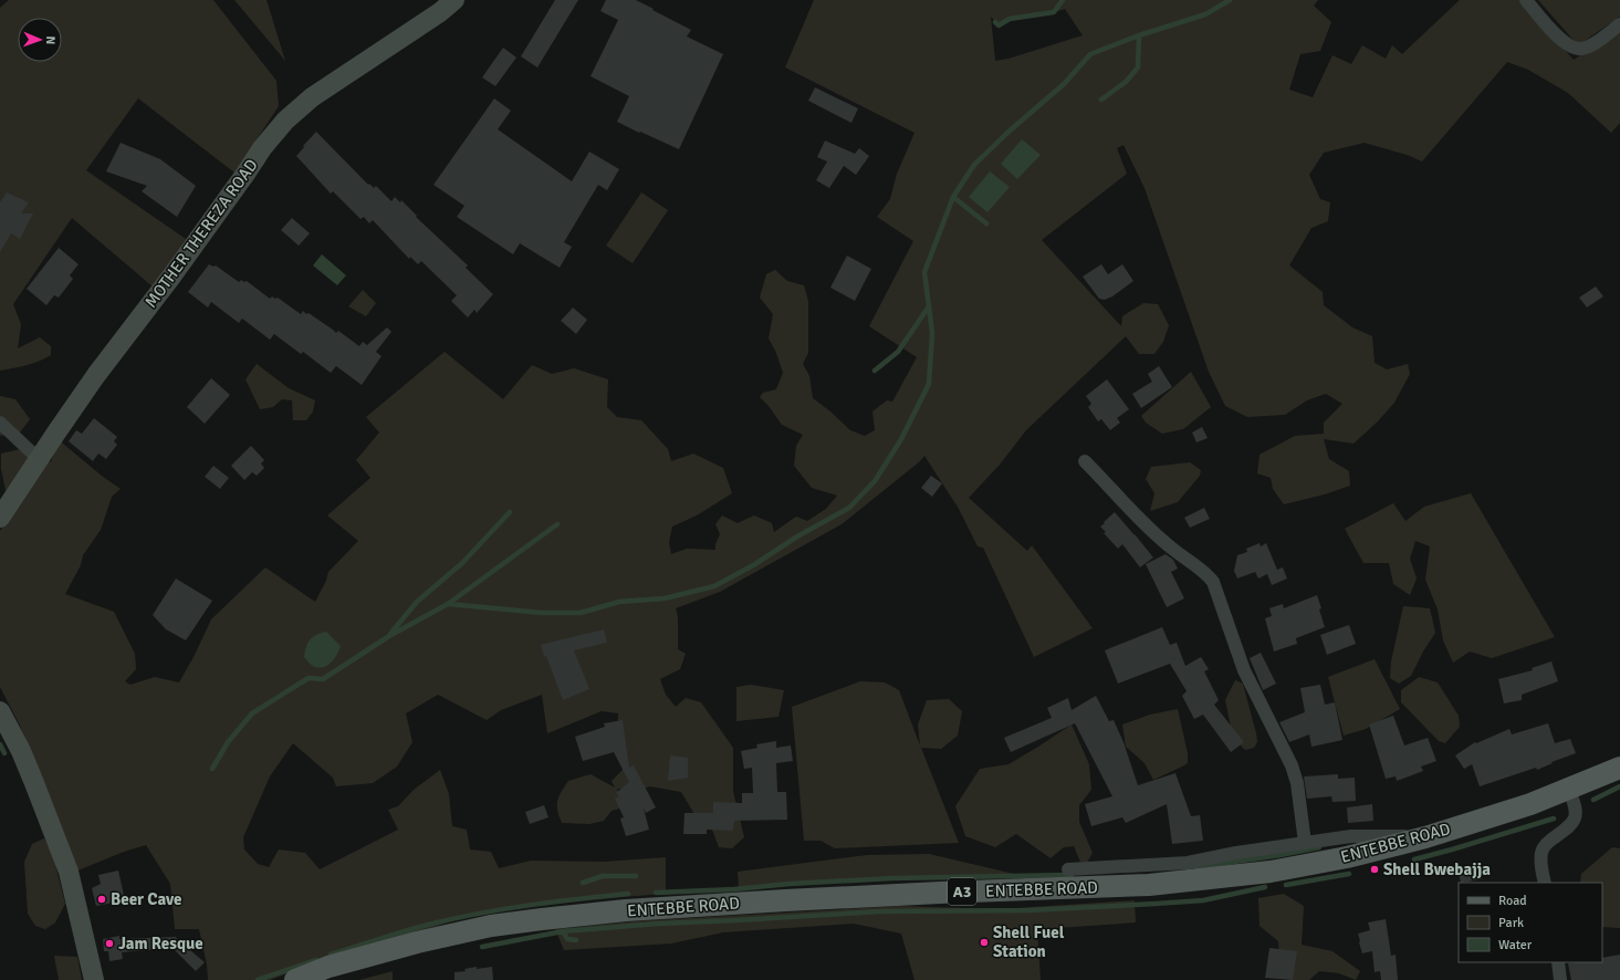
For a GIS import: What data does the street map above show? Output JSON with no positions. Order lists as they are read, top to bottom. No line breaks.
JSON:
{"streets":{"main road":["ENTEBBE ROAD","A3"],"street":["MOTHER THEREZA ROAD"]},"places":["Shell Bwebajja","Beer Cave","Shell Fuel Station","Jam Resque"],"legend":["Road","Park","Water"],"north":"right"}
